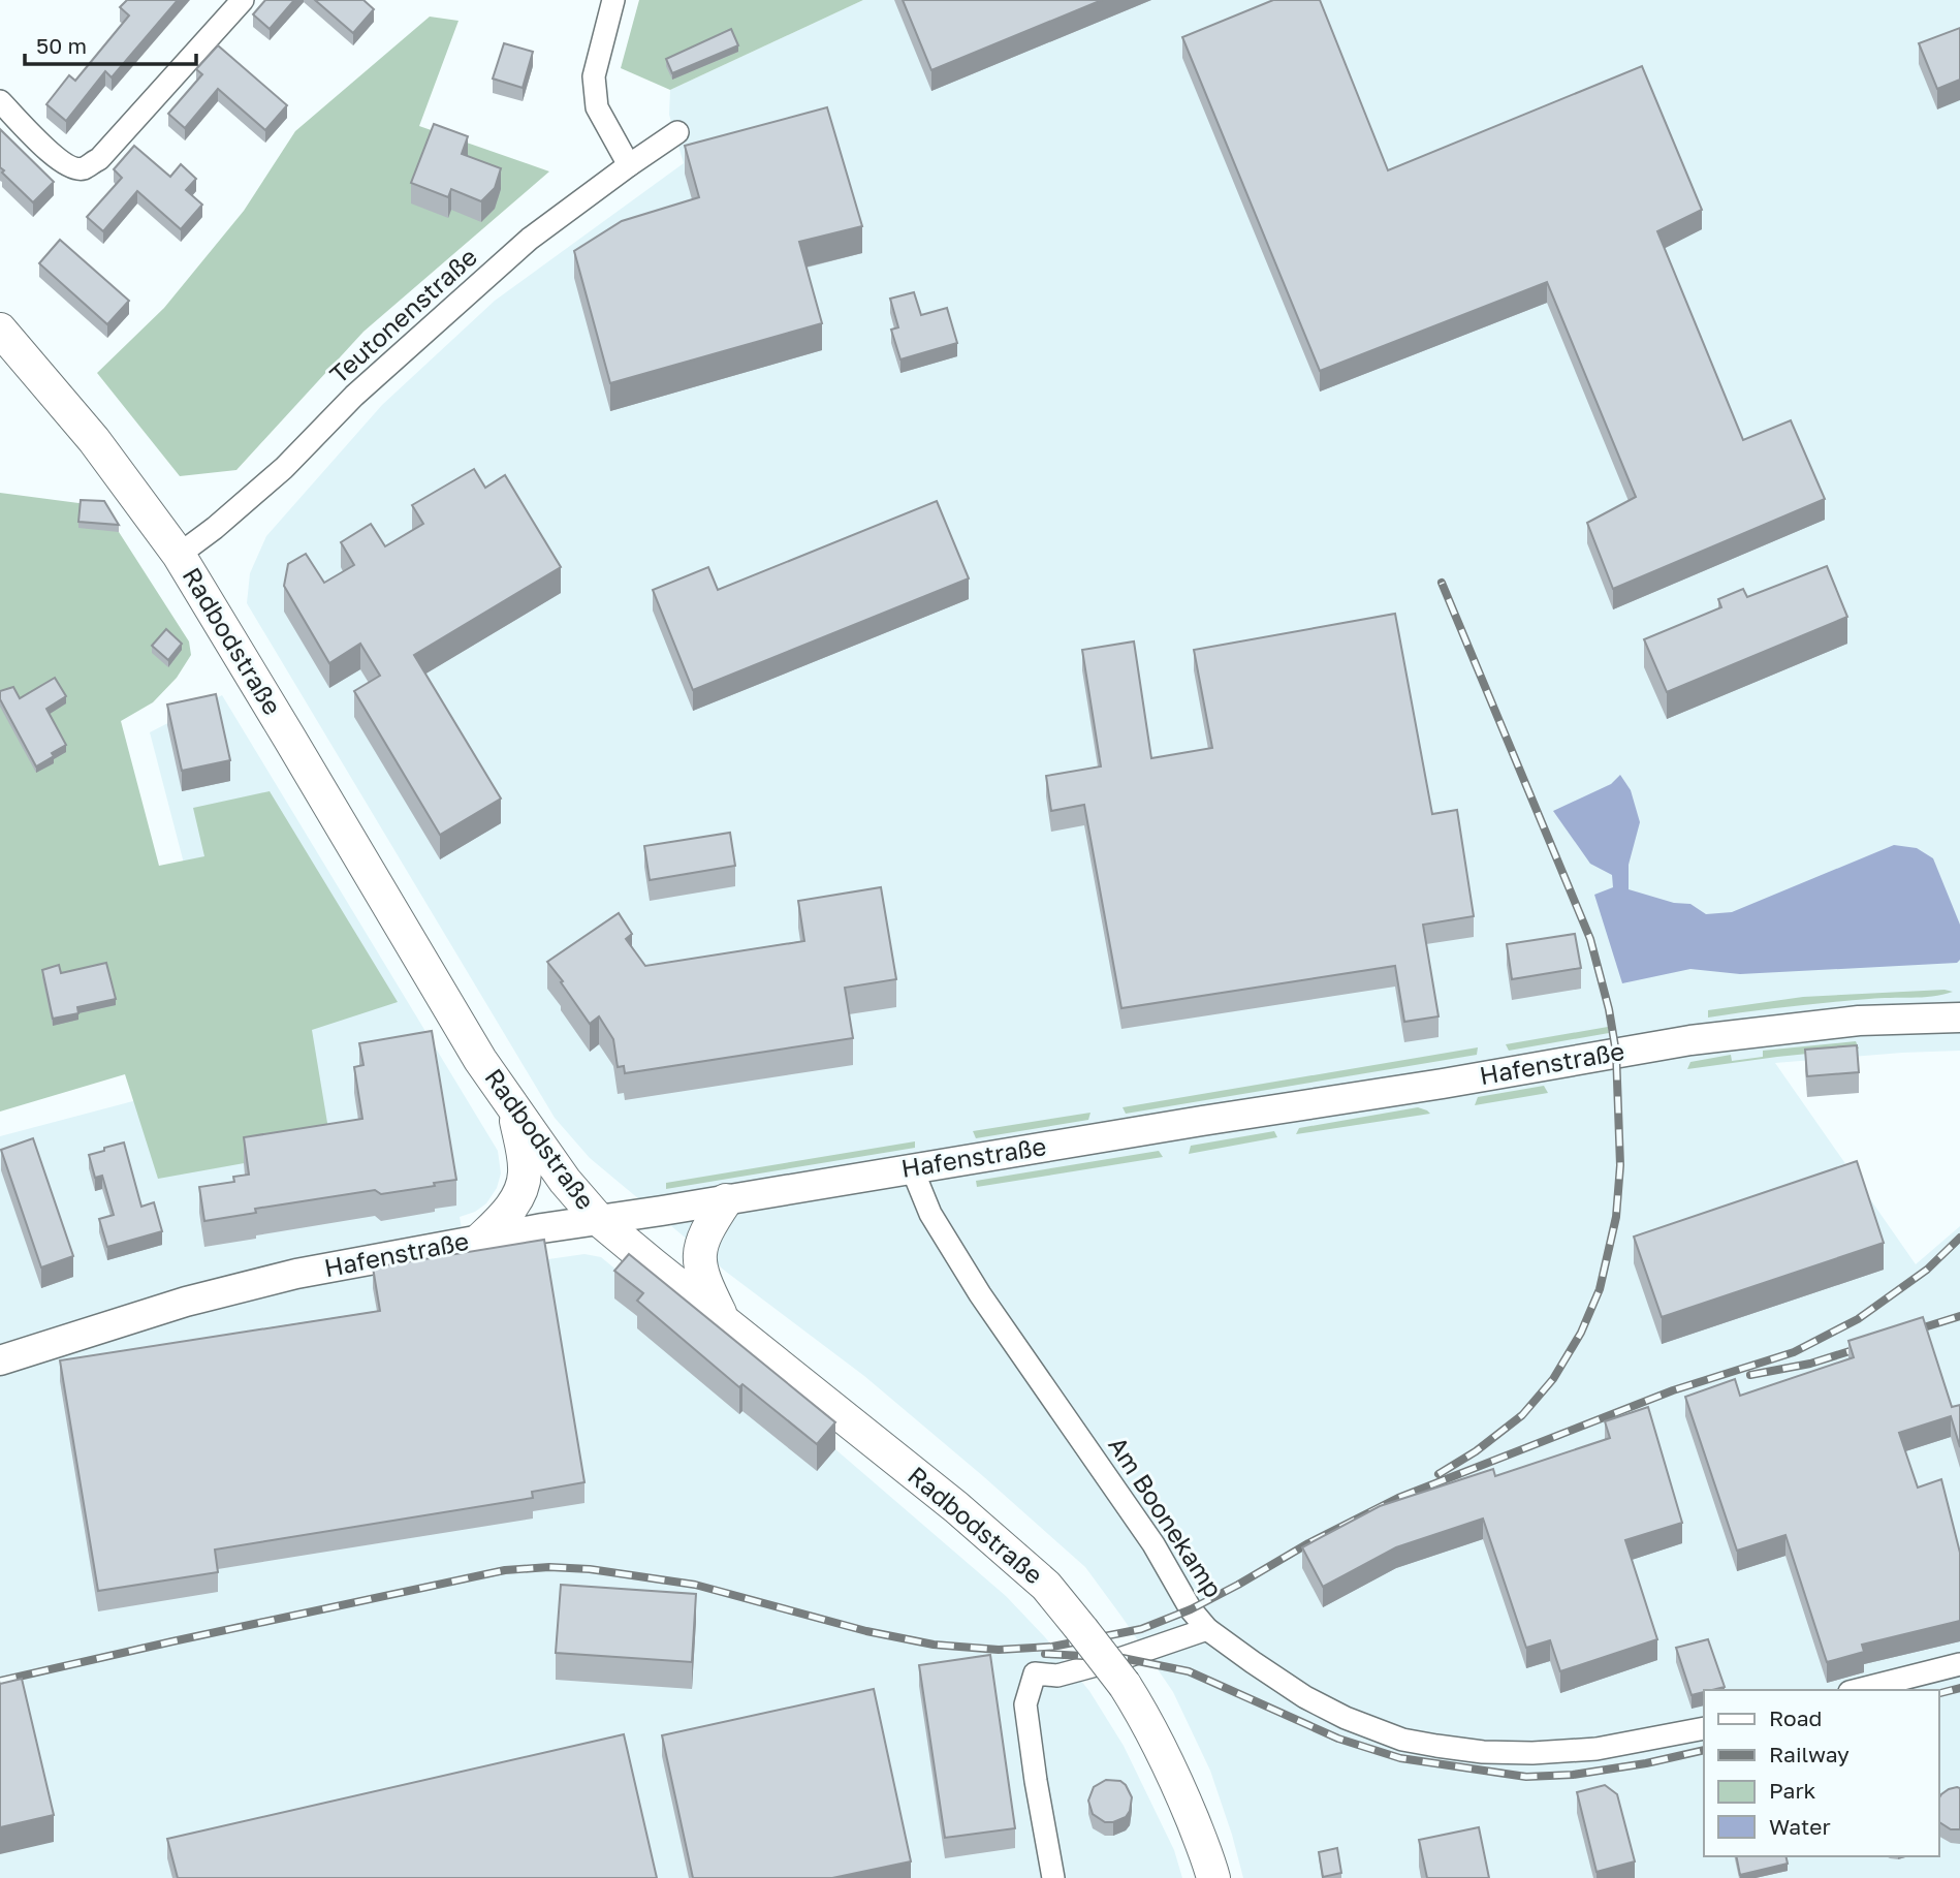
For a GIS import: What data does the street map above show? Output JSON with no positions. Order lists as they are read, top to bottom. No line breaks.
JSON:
{"streets":{"main road":["Radbodstraße"],"street":["Teutonenstraße","Hafenstraße","Am Boonekamp"]},"crossings":[["Teutonenstraße","Radbodstraße"],["Radbodstraße","Hafenstraße"],["Hafenstraße","Am Boonekamp"]],"legend":["Road","Railway","Park","Water"],"scale_bar":"50 m"}
